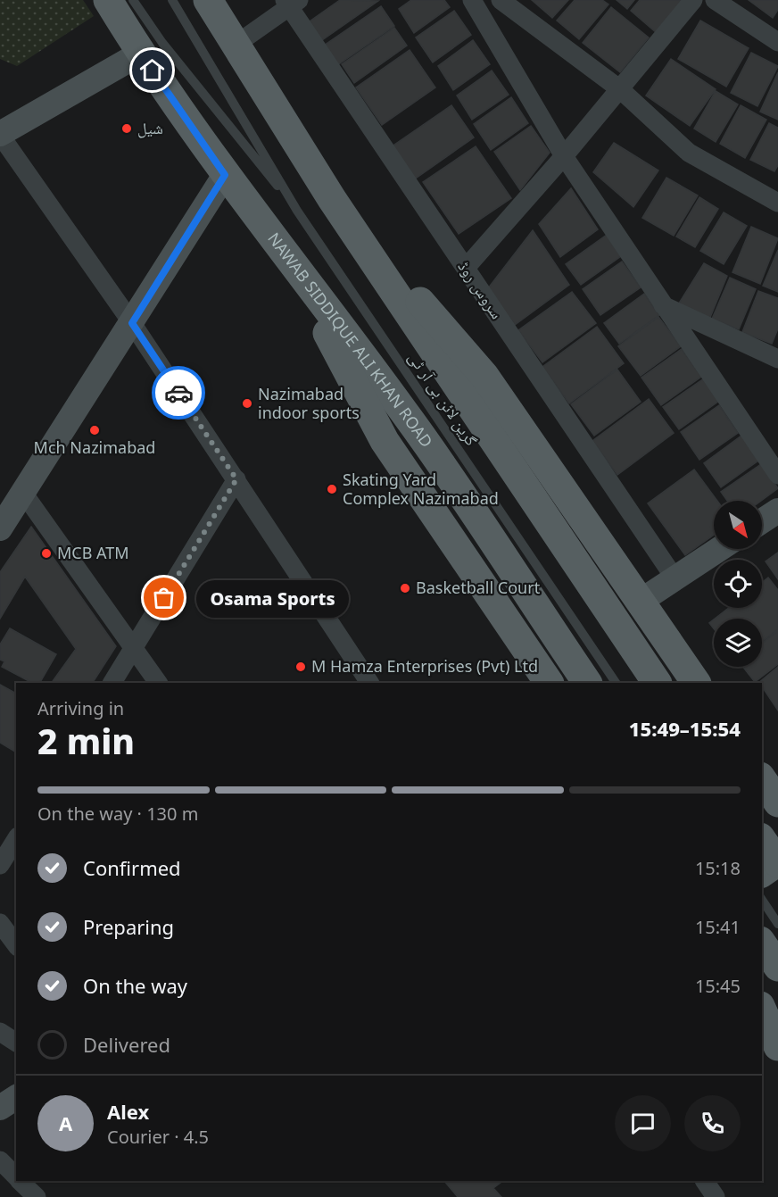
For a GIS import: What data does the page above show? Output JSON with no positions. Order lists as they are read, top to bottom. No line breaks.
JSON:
{"streets":{"main road":["NAWAB SIDDIQUE ALI KHAN ROAD"],"street":["سروس روڈ"],"lane":["گرین لائن بی آر ٹی"]},"places":["شیل","Nazimabad indoor sports","Mch Nazimabad","Skating Yard Complex Nazimabad","MCB ATM","Basketball Court","Osama Sports","M Hamza Enterprises (Pvt) Ltd"],"north":"bottom right","page":{"bubble":"Osama Sports","heading":["2 min","Arriving in","15:49–15:54"],"panel":["Alex","Courier · 4.5"],"bar":"On the way · 130 m","list":[["Confirmed","15:18"],["Preparing","15:41"],["On the way","15:45"],"Delivered"],"round":"A"}}
